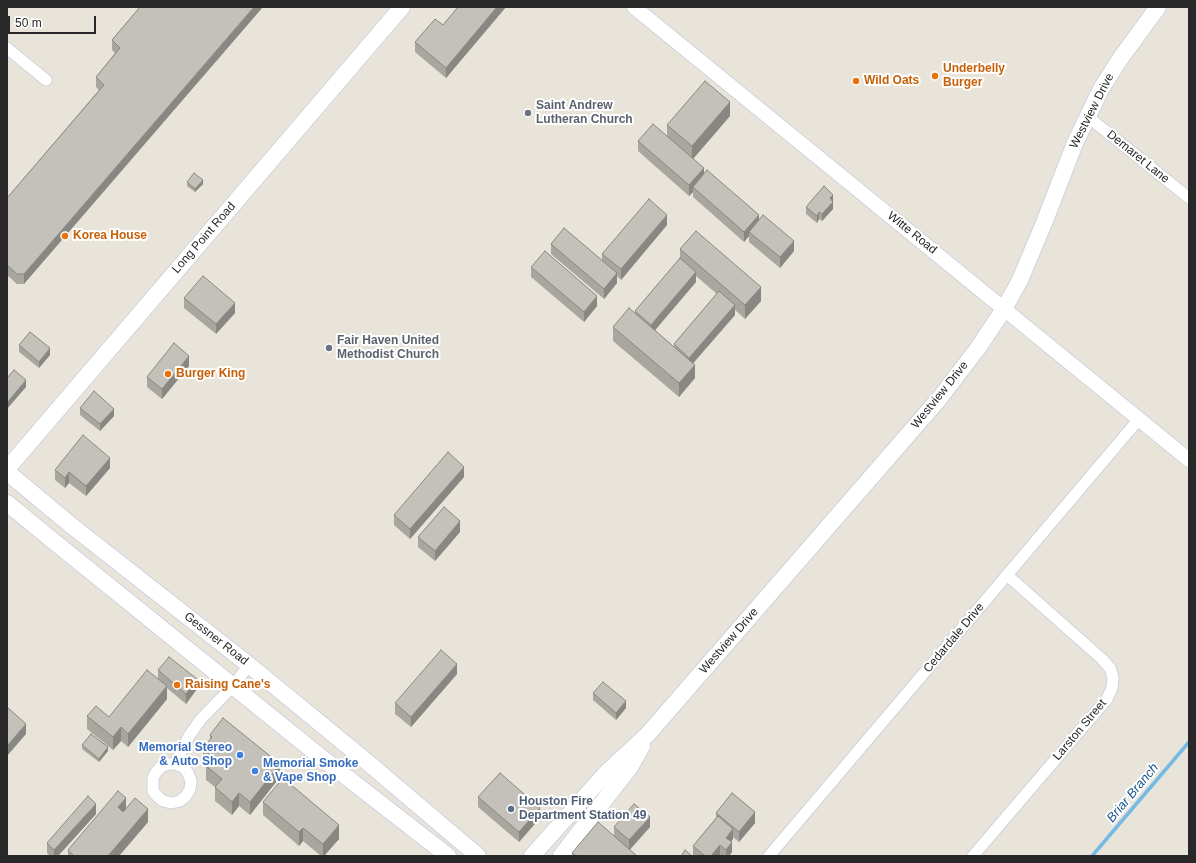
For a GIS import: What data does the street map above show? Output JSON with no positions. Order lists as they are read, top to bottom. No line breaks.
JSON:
{"streets":{"main road":["Westview Drive","Long Point Road","Gessner Road"],"street":["Demaret Lane","Witte Road","Cedardale Drive","Larston Street"]},"crossings":[["Westview Drive","Demaret Lane"],["Westview Drive","Witte Road"],["Witte Road","Cedardale Drive"],["Cedardale Drive","Larston Street"]],"water":["Briar Branch"],"places":["Underbelly Burger","Wild Oats","Saint Andrew Lutheran Church","Korea House","Fair Haven United Methodist Church","Burger King","Raising Cane's","Memorial Stereo & Auto Shop","Memorial Smoke & Vape Shop","Houston Fire Department Station 49"],"scale_bar":"50 m"}
